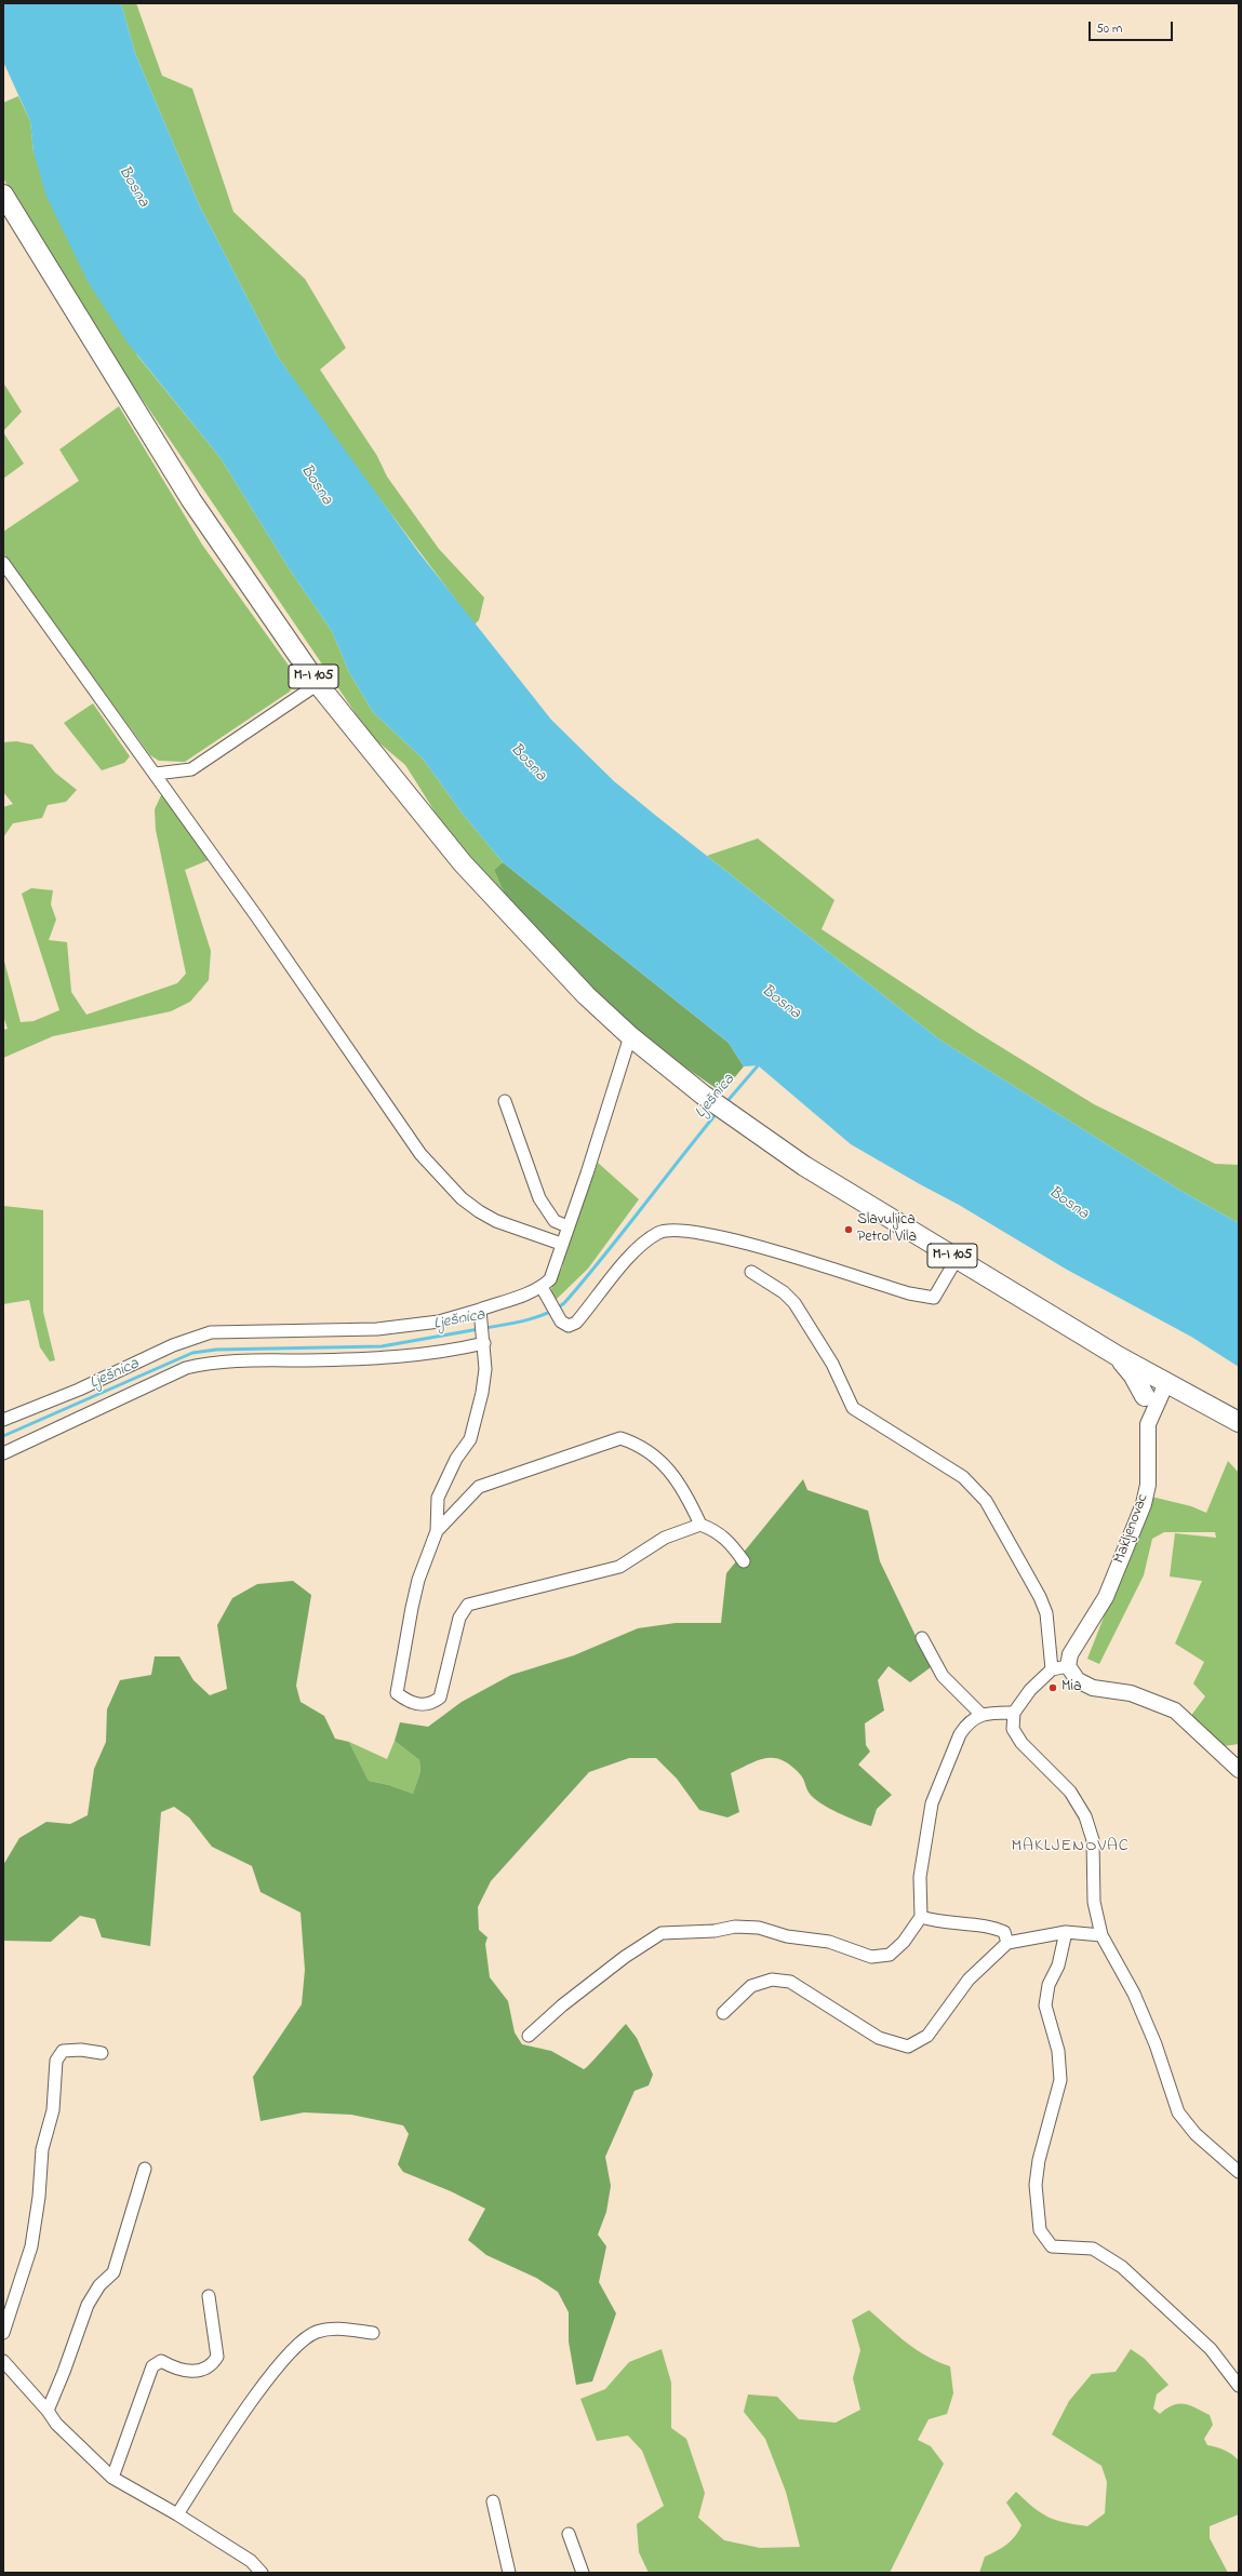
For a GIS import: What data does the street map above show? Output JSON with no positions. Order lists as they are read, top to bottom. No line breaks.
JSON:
{"streets":{"main road":["M-I 105"],"street":["Makljenovac"]},"crossings":[["M-I 105","Makljenovac"]],"districts":["MAKLJENOVAC"],"water":["Bosna","Lješnica"],"places":["Slavuljica Petrol Vila","Mia"],"scale_bar":"50 m"}
